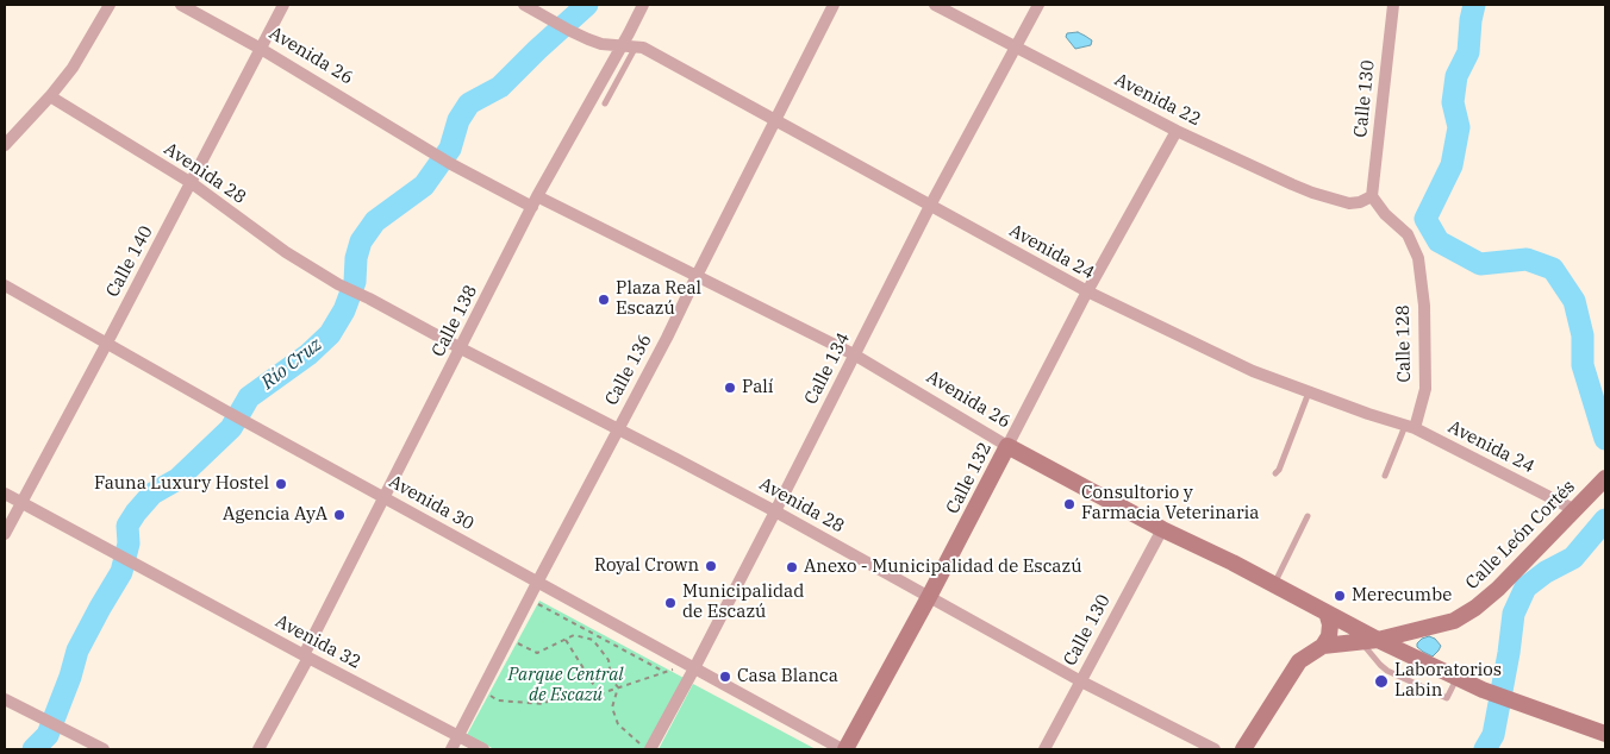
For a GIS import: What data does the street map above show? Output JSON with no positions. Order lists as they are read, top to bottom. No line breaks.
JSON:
{"streets":{"main road":["Avenida 26","Calle 132","Calle León Cortés"],"street":["Calle 130","Avenida 22","Avenida 28","Avenida 24","Calle 140","Calle 138","Calle 128","Calle 134","Calle 136","Avenida 30","Avenida 32"]},"crossings":[["Avenida 26","Calle 130"],["Avenida 26","Calle 140"],["Avenida 26","Calle 138"],["Avenida 26","Calle 134"],["Avenida 26","Calle 136"],["Avenida 26","Calle 132"],["Avenida 26","Calle León Cortés"],["Calle 130","Avenida 22"],["Calle 130","Avenida 28"],["Calle 130","Calle 128"],["Avenida 22","Calle 128"],["Avenida 22","Calle 134"],["Avenida 22","Calle 132"],["Avenida 28","Calle 140"],["Avenida 28","Calle 138"],["Avenida 28","Calle 134"],["Avenida 28","Calle 136"],["Avenida 28","Calle 132"],["Avenida 24","Calle 138"],["Avenida 24","Calle 128"],["Avenida 24","Calle 134"],["Avenida 24","Calle 136"],["Avenida 24","Calle 132"],["Avenida 24","Calle León Cortés"],["Calle 140","Avenida 30"],["Calle 140","Avenida 32"],["Calle 138","Avenida 30"],["Calle 138","Avenida 32"],["Calle 134","Avenida 30"],["Calle 136","Avenida 30"],["Calle 136","Avenida 32"],["Calle 132","Avenida 30"]],"water":["Río Cruz"],"parks":["Parque Central de Escazú"],"places":["Plaza Real Escazú","Palí","Fauna Luxury Hostel","Consultorio y Farmacia Veterinaria","Agencia AyA","Royal Crown","Anexo - Municipalidad de Escazú","Merecumbe","Municipalidad de Escazú","Casa Blanca","Laboratorios Labin"]}
